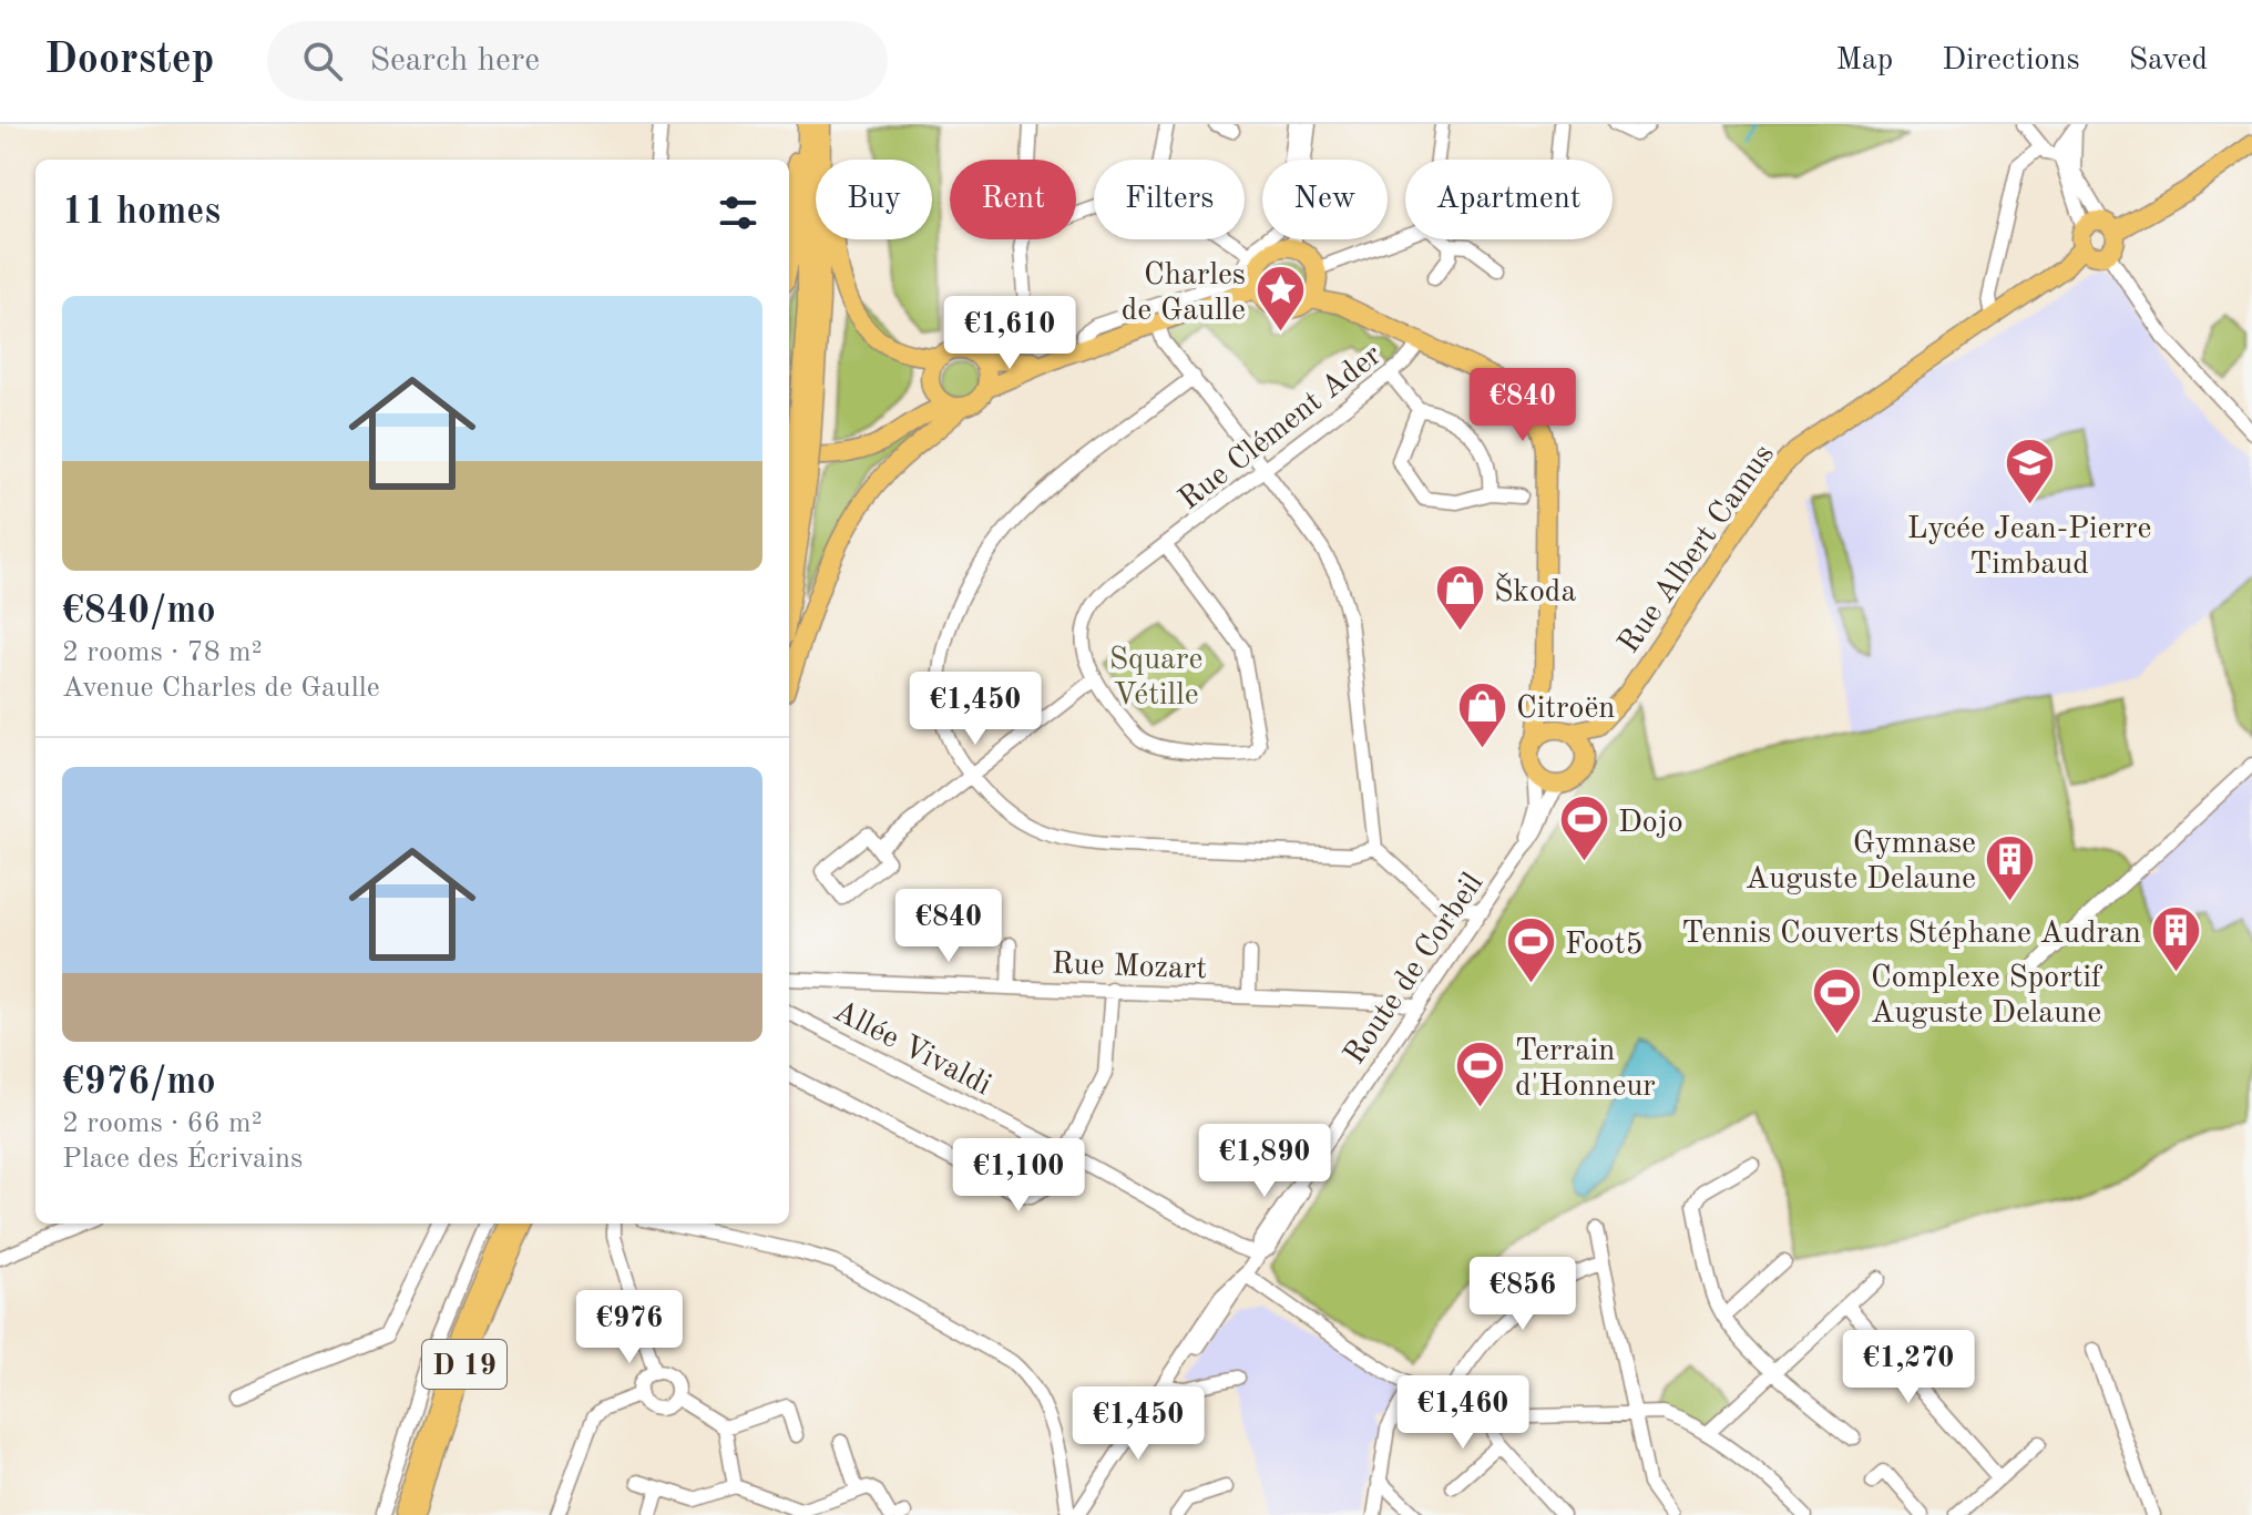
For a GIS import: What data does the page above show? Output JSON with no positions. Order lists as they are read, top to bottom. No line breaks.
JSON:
{"streets":{"main road":["Rue Albert Camus","D 19"],"street":["Rue Clément Ader","Rue Mozart","Route de Corbeil","Allée Vivaldi"]},"crossings":[["Rue Albert Camus","Route de Corbeil"],["Rue Mozart","Route de Corbeil"],["Route de Corbeil","Allée Vivaldi"]],"parks":["Square Vétille"],"places":{"place":["Charles de Gaulle"],"school or university":["Lycée Jean-Pierre Timbaud"],"shop":["Škoda","Citroën"],"sports":["Dojo","Foot5","Complexe Sportif Auguste Delaune","Terrain d'Honneur"],"building":["Gymnase Auguste Delaune","Tennis Couverts Stéphane Audran"]},"page":{"header":"Doorstep","search":"Search here","nav":["Map","Directions","Saved"],"chip":["Buy","Rent","Filters","New","Apartment"],"heading":"11 homes","list":[{"name":"€840/mo","note":"2 rooms · 78 m² · Avenue Charles de Gaulle"},{"name":"€976/mo","note":"2 rooms · 66 m² · Place des Écrivains"}],"price":["€1,610","€840","€1,450","€840","€1,890","€1,100","€856","€976","€1,270","€1,460","€1,450"]}}
